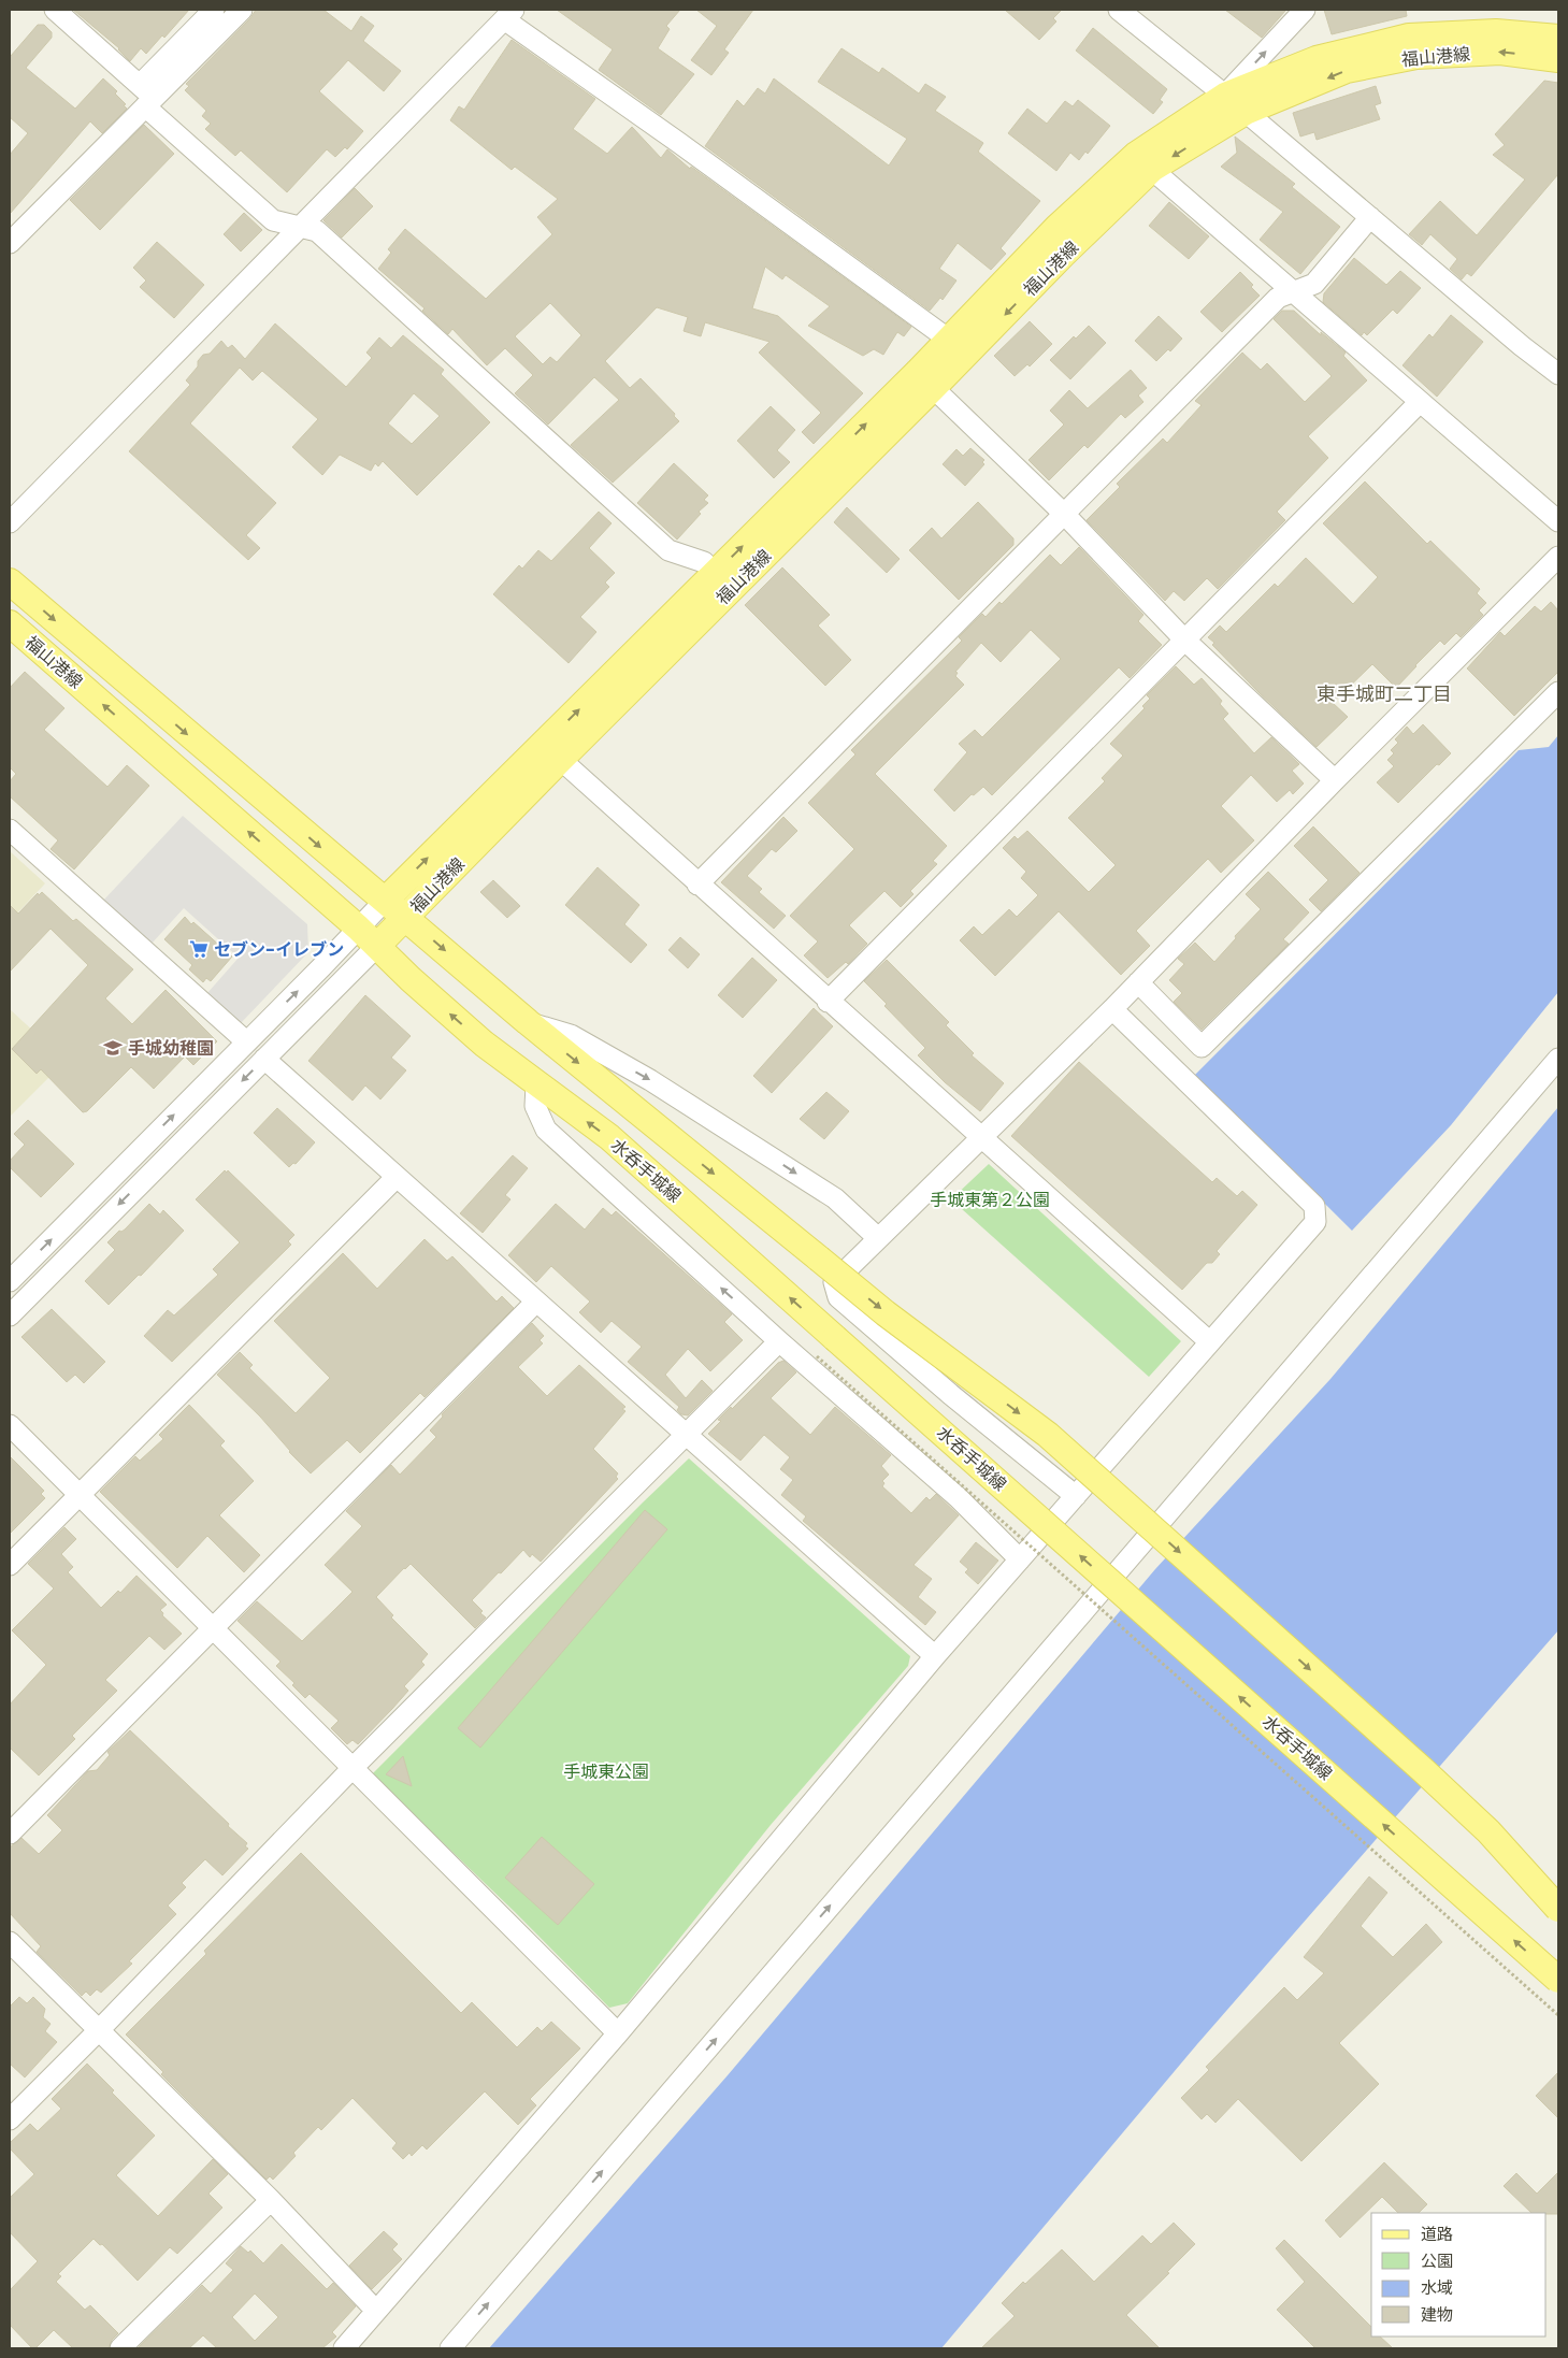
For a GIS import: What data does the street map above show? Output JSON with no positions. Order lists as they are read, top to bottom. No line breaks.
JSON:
{"streets":{"main road":["福山港線","水呑手城線"]},"crossings":[["福山港線","水呑手城線"]],"districts":["東手城町二丁目"],"parks":["手城東第２公園","手城東公園"],"places":{"supermarket":["セブン-イレブン"],"school or university":["手城幼稚園"]},"legend":["道路","公園","水域","建物"]}
